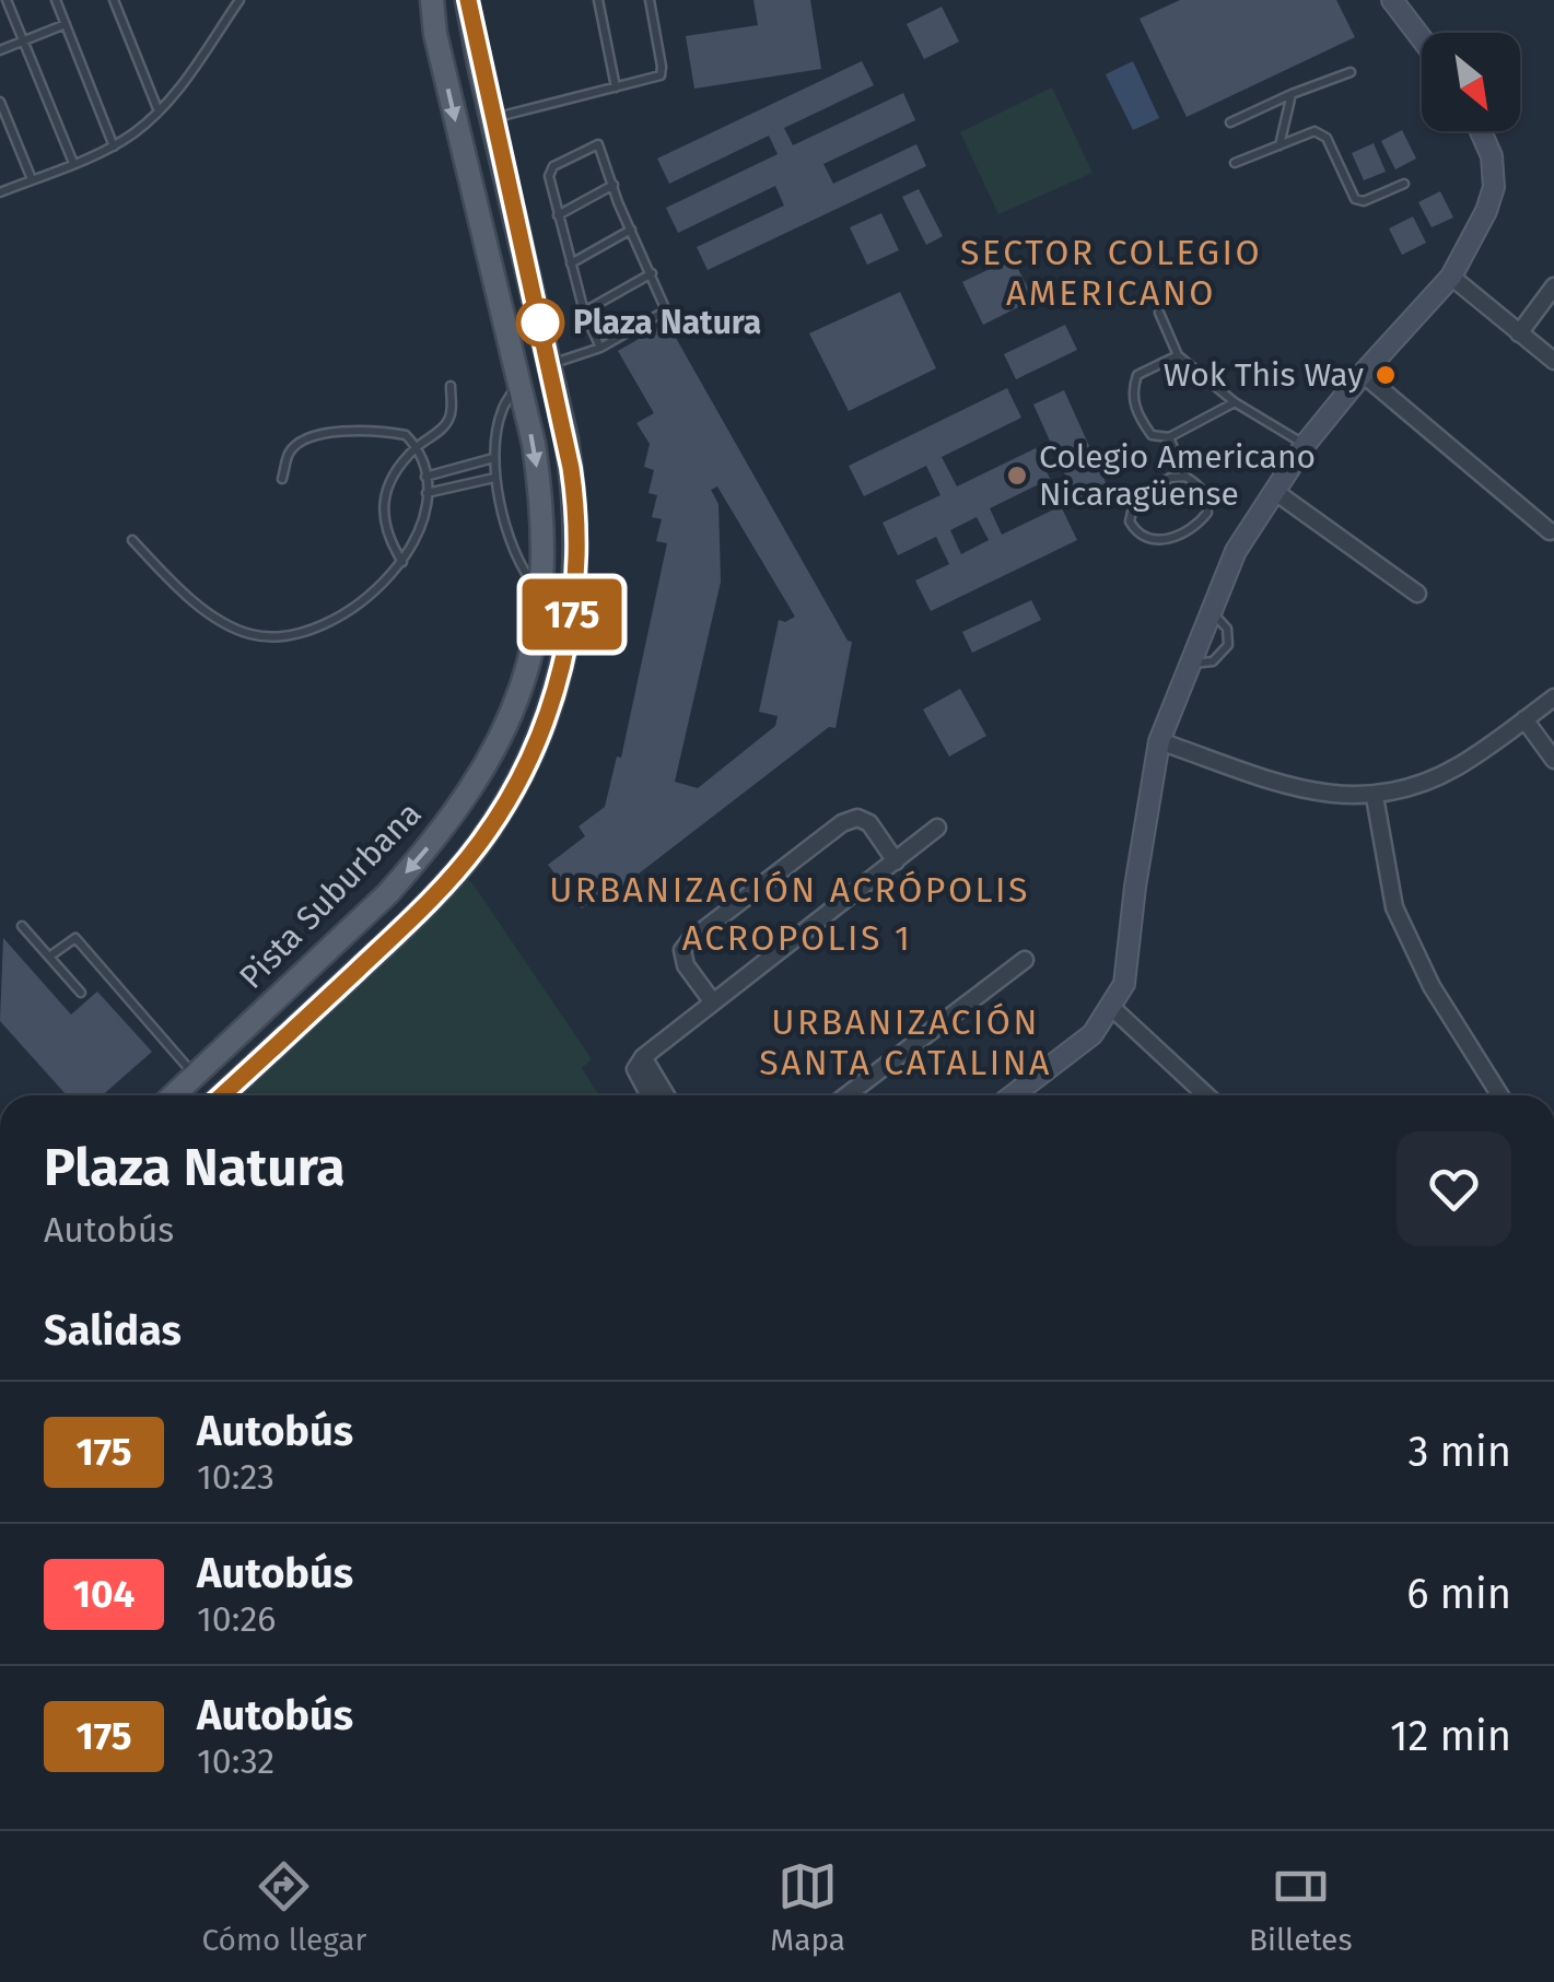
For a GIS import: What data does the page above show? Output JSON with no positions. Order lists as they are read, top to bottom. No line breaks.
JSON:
{"streets":{"main road":["Pista Suburbana"]},"districts":["SECTOR COLEGIO AMERICANO","URBANIZACIÓN ACRÓPOLIS","ACROPOLIS 1","URBANIZACIÓN SANTA CATALINA"],"places":["Plaza Natura","Wok This Way","Colegio Americano Nicaragüense"],"lines":["bus line 175"],"north":"bottom right","page":{"on_map":"175","heading":[["Plaza Natura","Autobús"],"Salidas"],"list":[{"mark":"175","name":"Autobús","note":"10:23","value":"3 min"},{"mark":"104","name":"Autobús","note":"10:26","value":"6 min"},{"mark":"175","name":"Autobús","note":"10:32","value":"12 min"}],"tabs":["Cómo llegar","Mapa","Billetes"]}}
